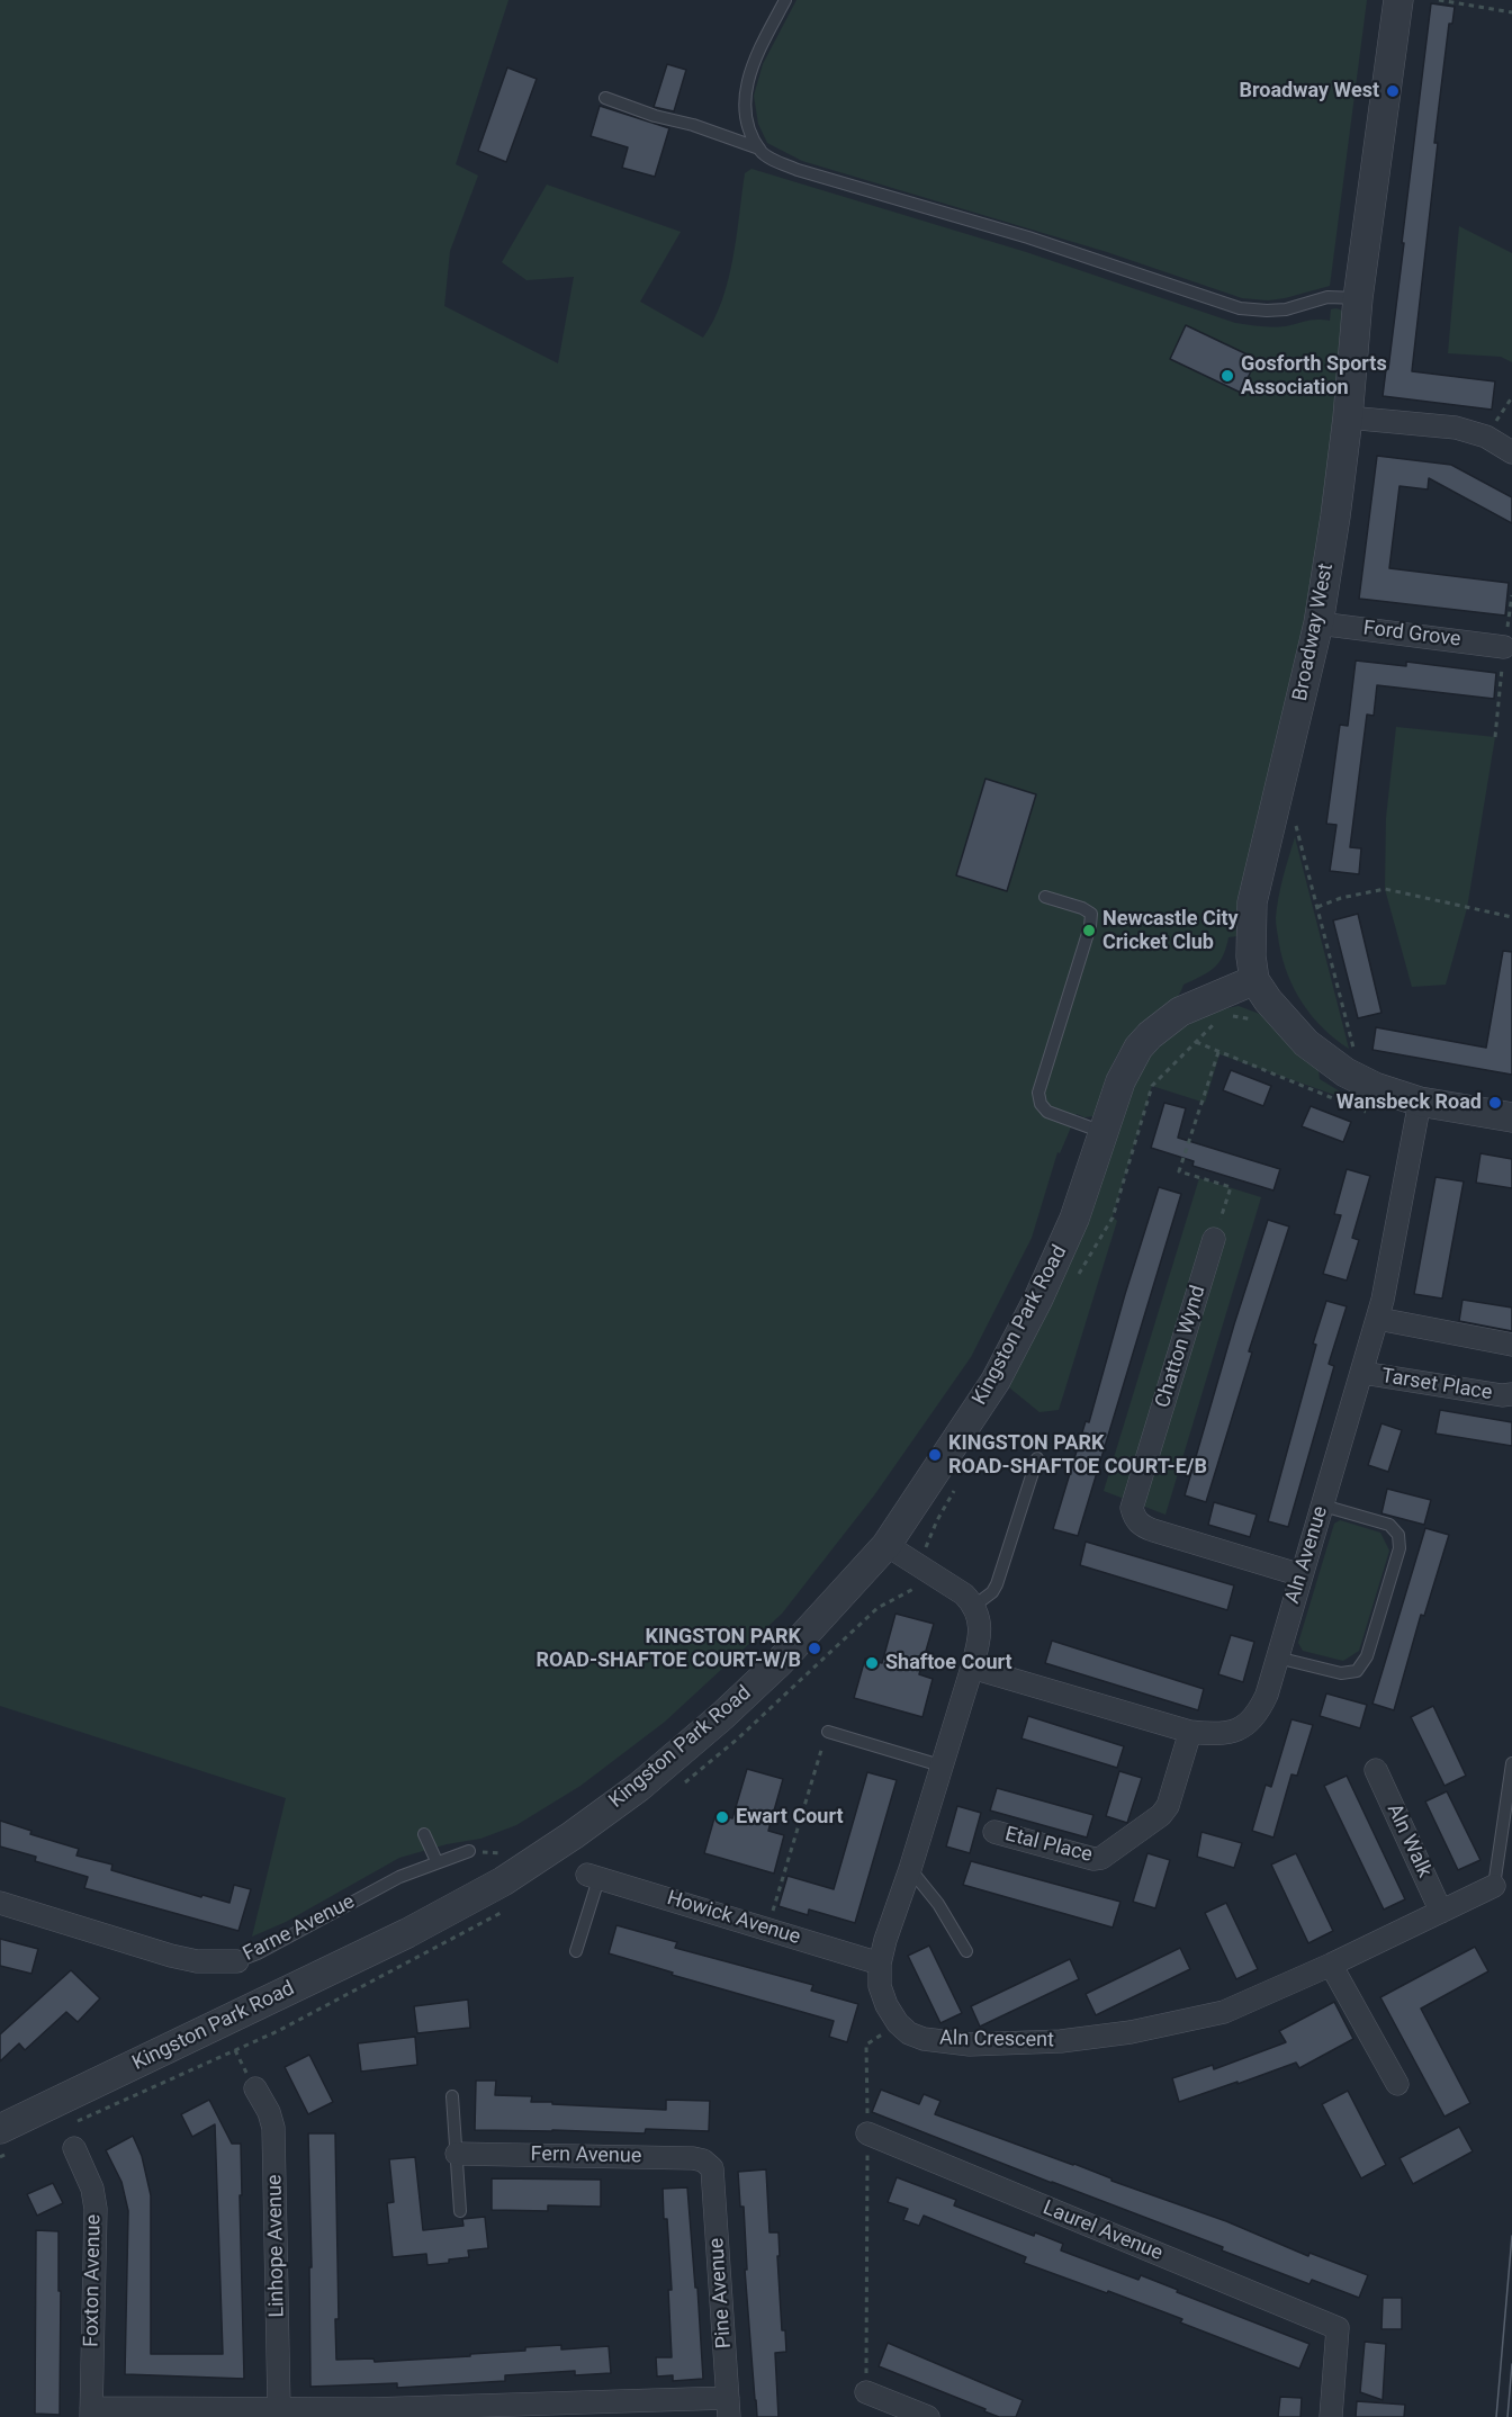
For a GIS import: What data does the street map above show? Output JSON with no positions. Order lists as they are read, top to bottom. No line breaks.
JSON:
{"streets":{"street":["Broadway West","Ford Grove","Kingston Park Road","Chatton Wynd","Tarset Place","Aln Avenue","Aln Walk","Etal Place","Howick Avenue","Farne Avenue","Aln Crescent","Fern Avenue","Laurel Avenue","Linhope Avenue","Foxton Avenue","Pine Avenue"]},"crossings":[["Broadway West","Ford Grove"],["Broadway West","Kingston Park Road"],["Chatton Wynd","Aln Avenue"],["Tarset Place","Aln Avenue"],["Aln Avenue","Etal Place"],["Aln Walk","Aln Crescent"],["Fern Avenue","Pine Avenue"]],"places":["Broadway West","Gosforth Sports Association","Newcastle City Cricket Club","Wansbeck Road","KINGSTON PARK ROAD-SHAFTOE COURT-E/B","KINGSTON PARK ROAD-SHAFTOE COURT-W/B","Shaftoe Court","Ewart Court"]}
